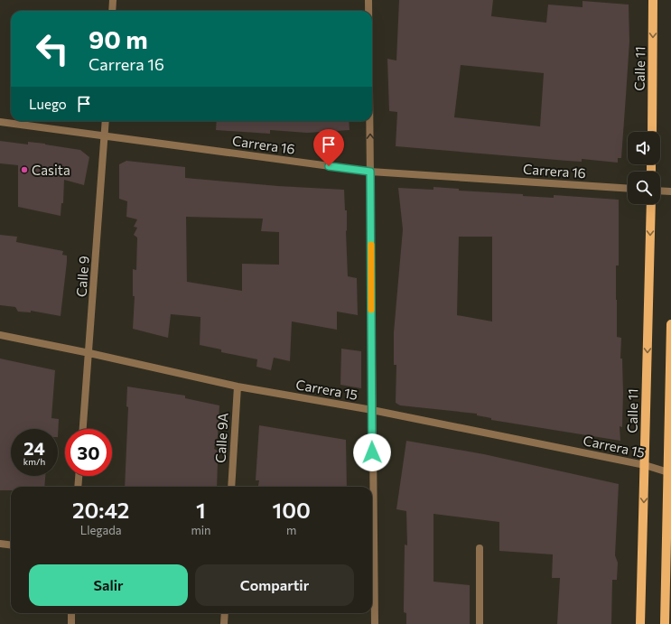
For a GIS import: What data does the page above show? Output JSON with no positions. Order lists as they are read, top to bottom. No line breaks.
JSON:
{"streets":{"main road":["Calle 11"],"street":["Carrera 16","Calle 9","Carrera 15","Calle 9A"]},"crossings":[["Calle 11","Carrera 15"],["Carrera 16","Calle 9"],["Calle 9","Carrera 15"],["Carrera 15","Calle 9A"]],"places":["Casita"],"page":{"turn":["90 m","Carrera 16"],"then":"Luego","speed":"24 km/h","limit":"30","eta":["20:42","Llegada","1","min","100","m"],"buttons":["Salir","Compartir"]}}
